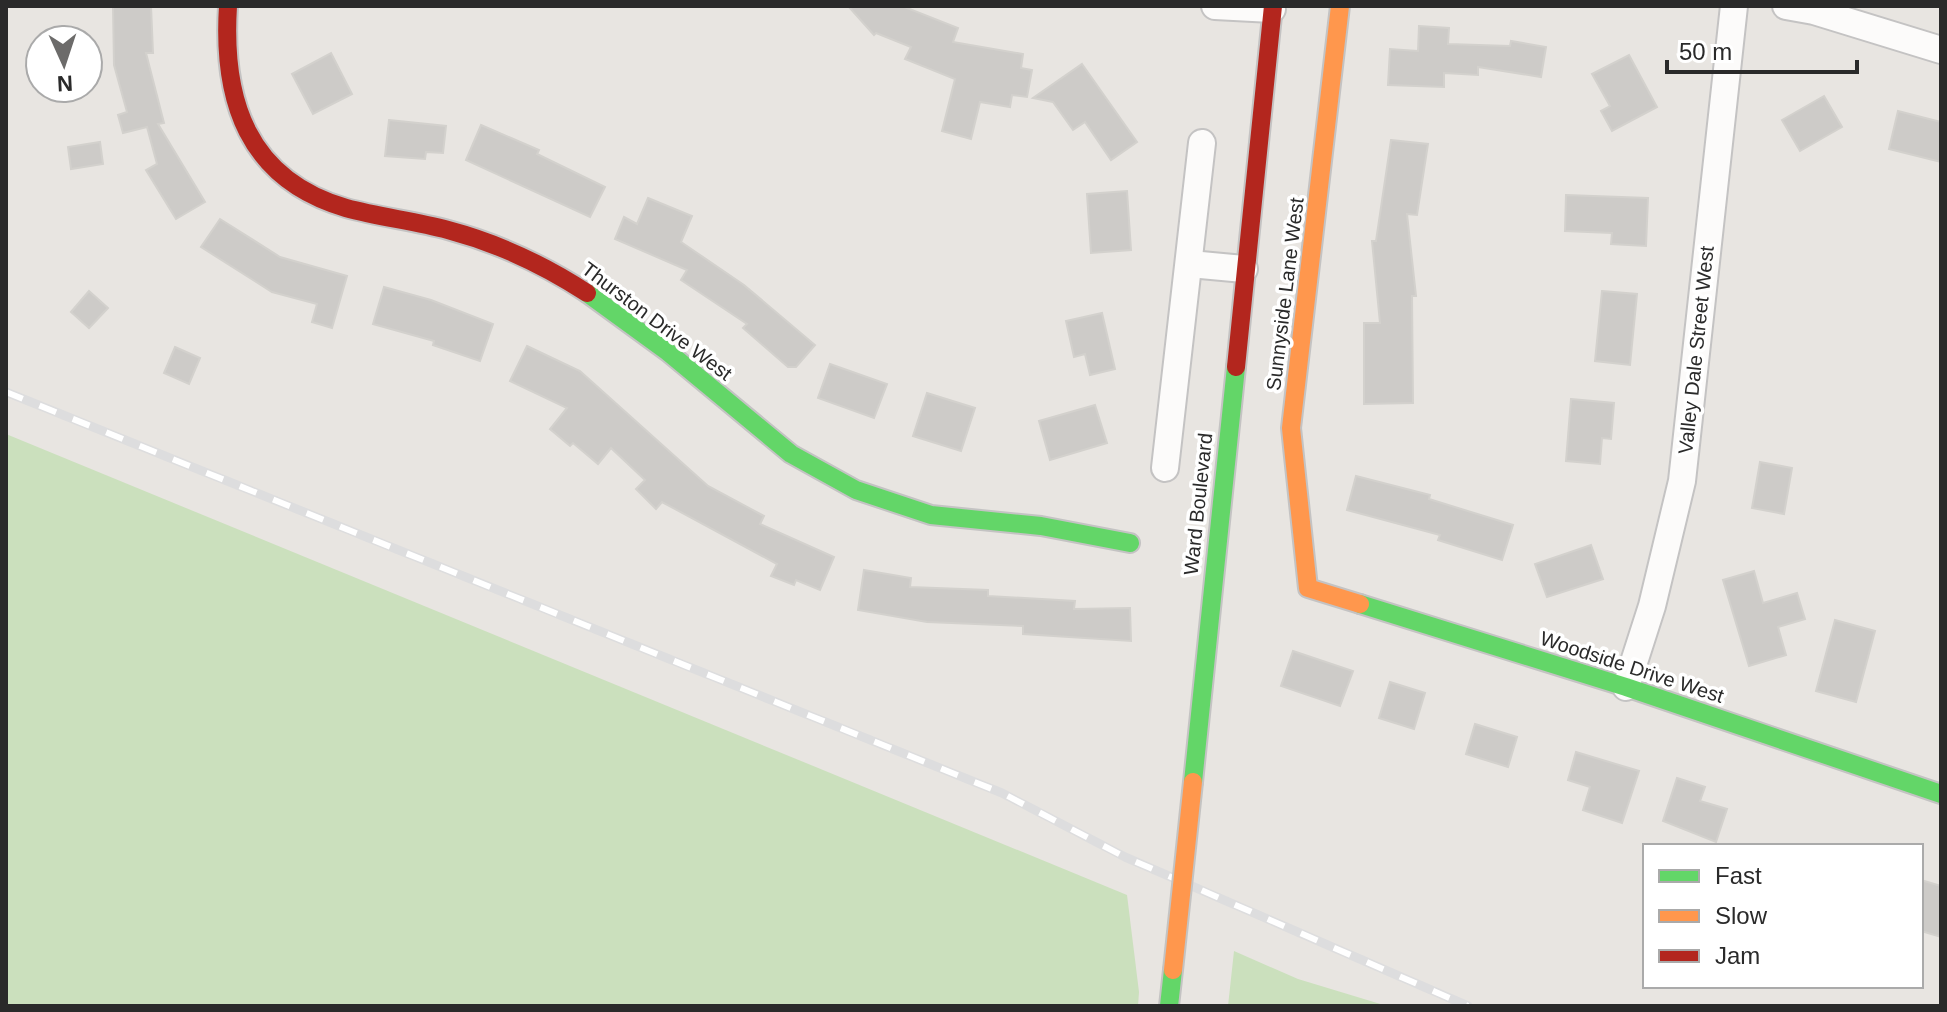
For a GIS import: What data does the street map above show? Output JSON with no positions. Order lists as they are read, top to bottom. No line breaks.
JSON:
{"streets":{"street":["Sunnyside Lane West","Thurston Drive West","Valley Dale Street West","Ward Boulevard","Woodside Drive West"]},"crossings":[["Sunnyside Lane West","Woodside Drive West"],["Valley Dale Street West","Woodside Drive West"]],"legend":["Fast","Slow","Jam"],"scale_bar":"50 m","north":"bottom"}
